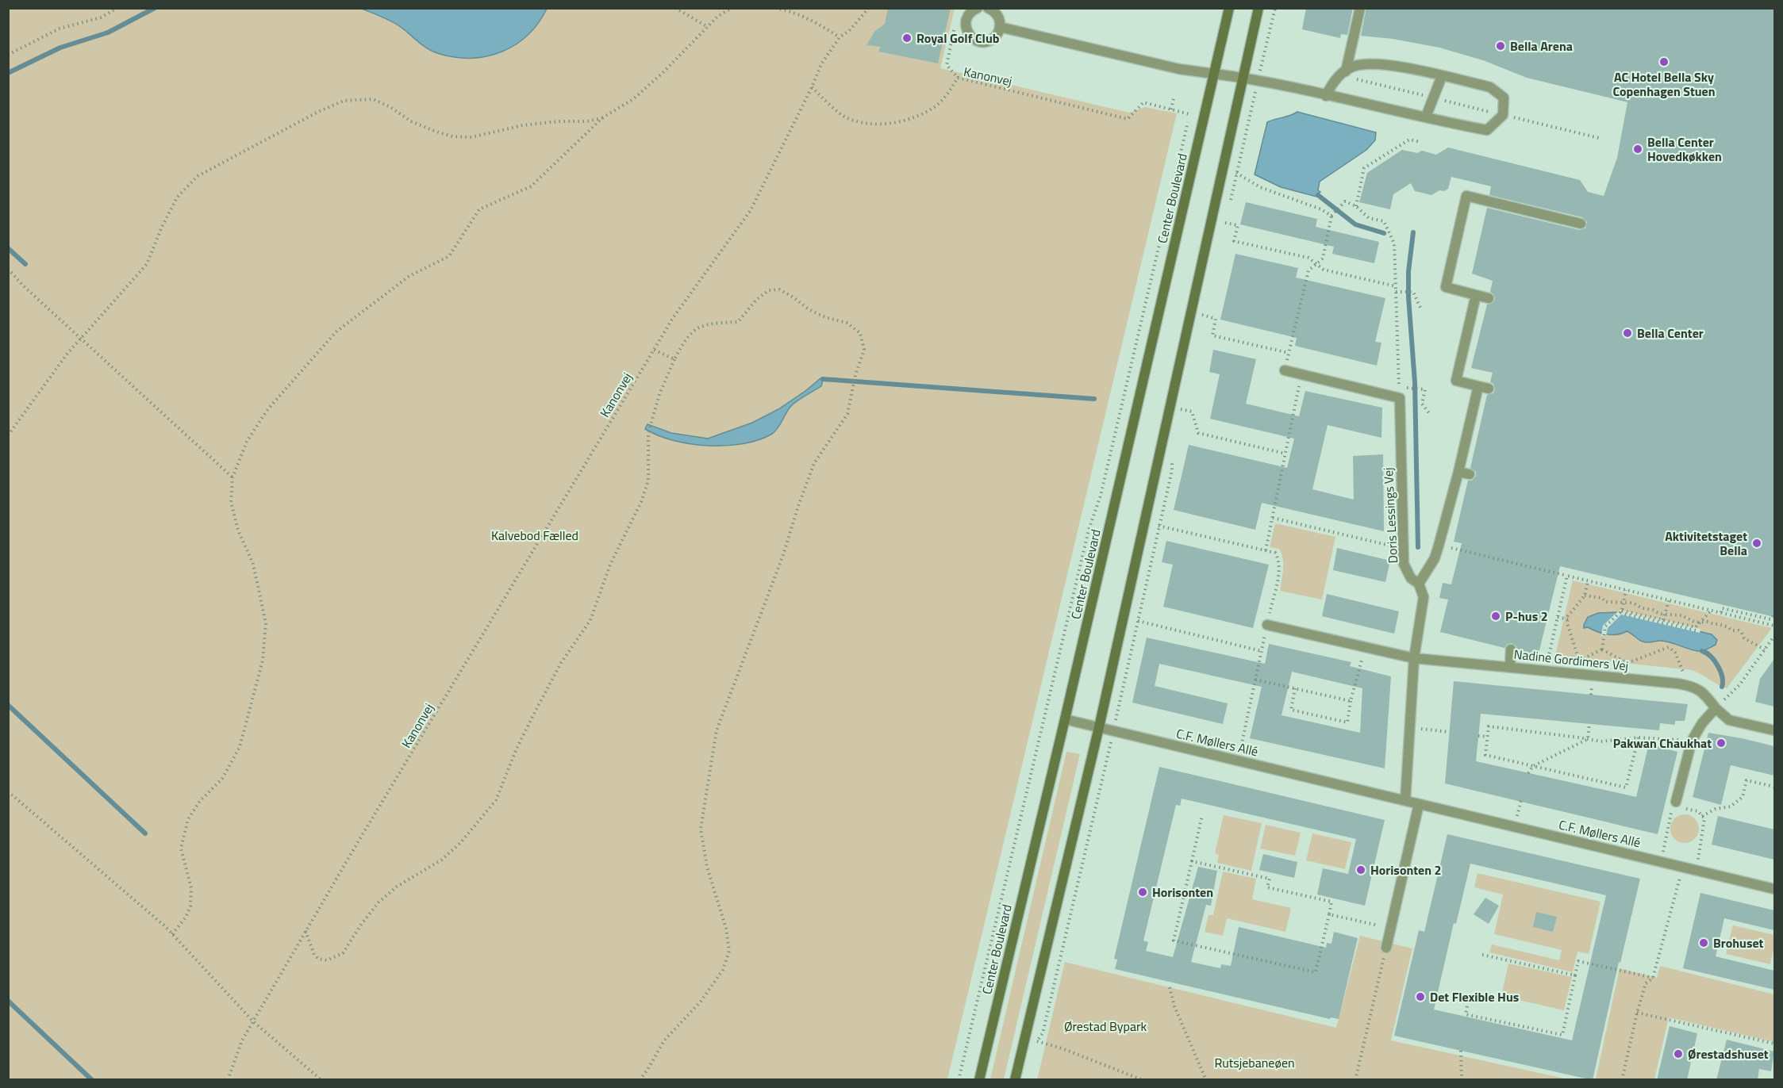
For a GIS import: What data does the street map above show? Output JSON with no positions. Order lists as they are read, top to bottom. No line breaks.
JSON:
{"streets":{"street":["Center Boulevard","Doris Lessings Vej","Nadine Gordimers Vej","C.F. Møllers Allé"],"path":["Kanonvej"]},"crossings":[["Center Boulevard","C.F. Møllers Allé"],["Doris Lessings Vej","Nadine Gordimers Vej"],["Doris Lessings Vej","C.F. Møllers Allé"]],"parks":["Kalvebod Fælled","Ørestad Bypark","Rutsjebaneøen"],"places":["Royal Golf Club","Bella Arena","AC Hotel Bella Sky Copenhagen Stuen","Bella Center Hovedkøkken","Bella Center","Aktivitetstaget Bella","P-hus 2","Pakwan Chaukhat","Horisonten 2","Horisonten","Brohuset","Det Flexible Hus","Ørestadshuset"]}
